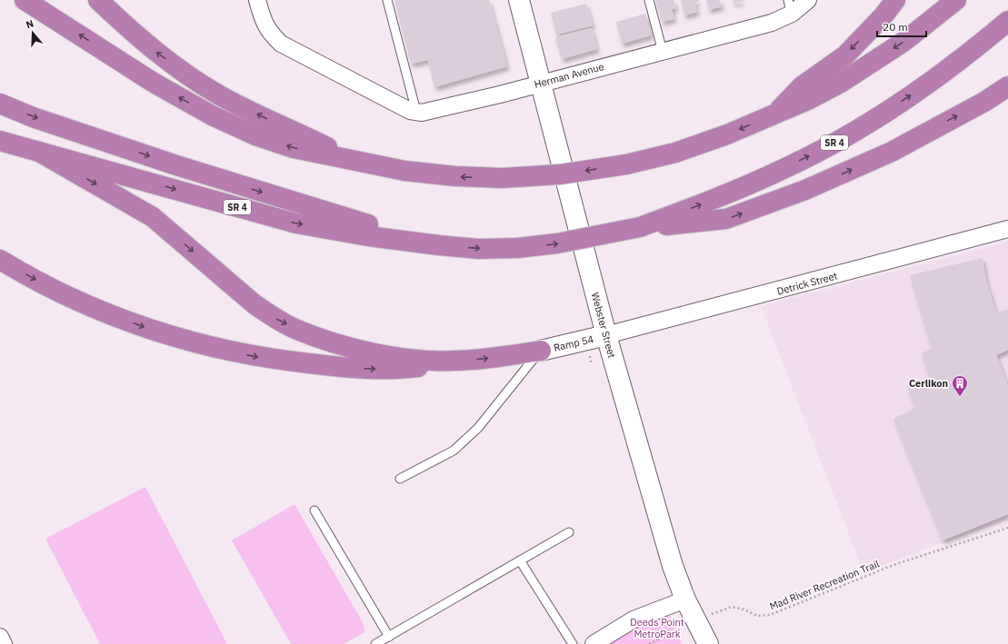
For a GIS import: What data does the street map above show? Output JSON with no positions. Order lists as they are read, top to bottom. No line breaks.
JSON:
{"streets":{"highway":["SR 4"],"street":["Herman Avenue","Detrick Street","Webster Street","Ramp 54"],"path":["Mad River Recreation Trail"]},"crossings":[["Herman Avenue","Webster Street"],["Detrick Street","Webster Street"],["Detrick Street","Ramp 54"],["Webster Street","Ramp 54"],["Webster Street","Mad River Recreation Trail"]],"parks":["Deeds Point MetroPark"],"places":{"building":["Cerlikon"]},"scale_bar":"20 m","north":"top"}
